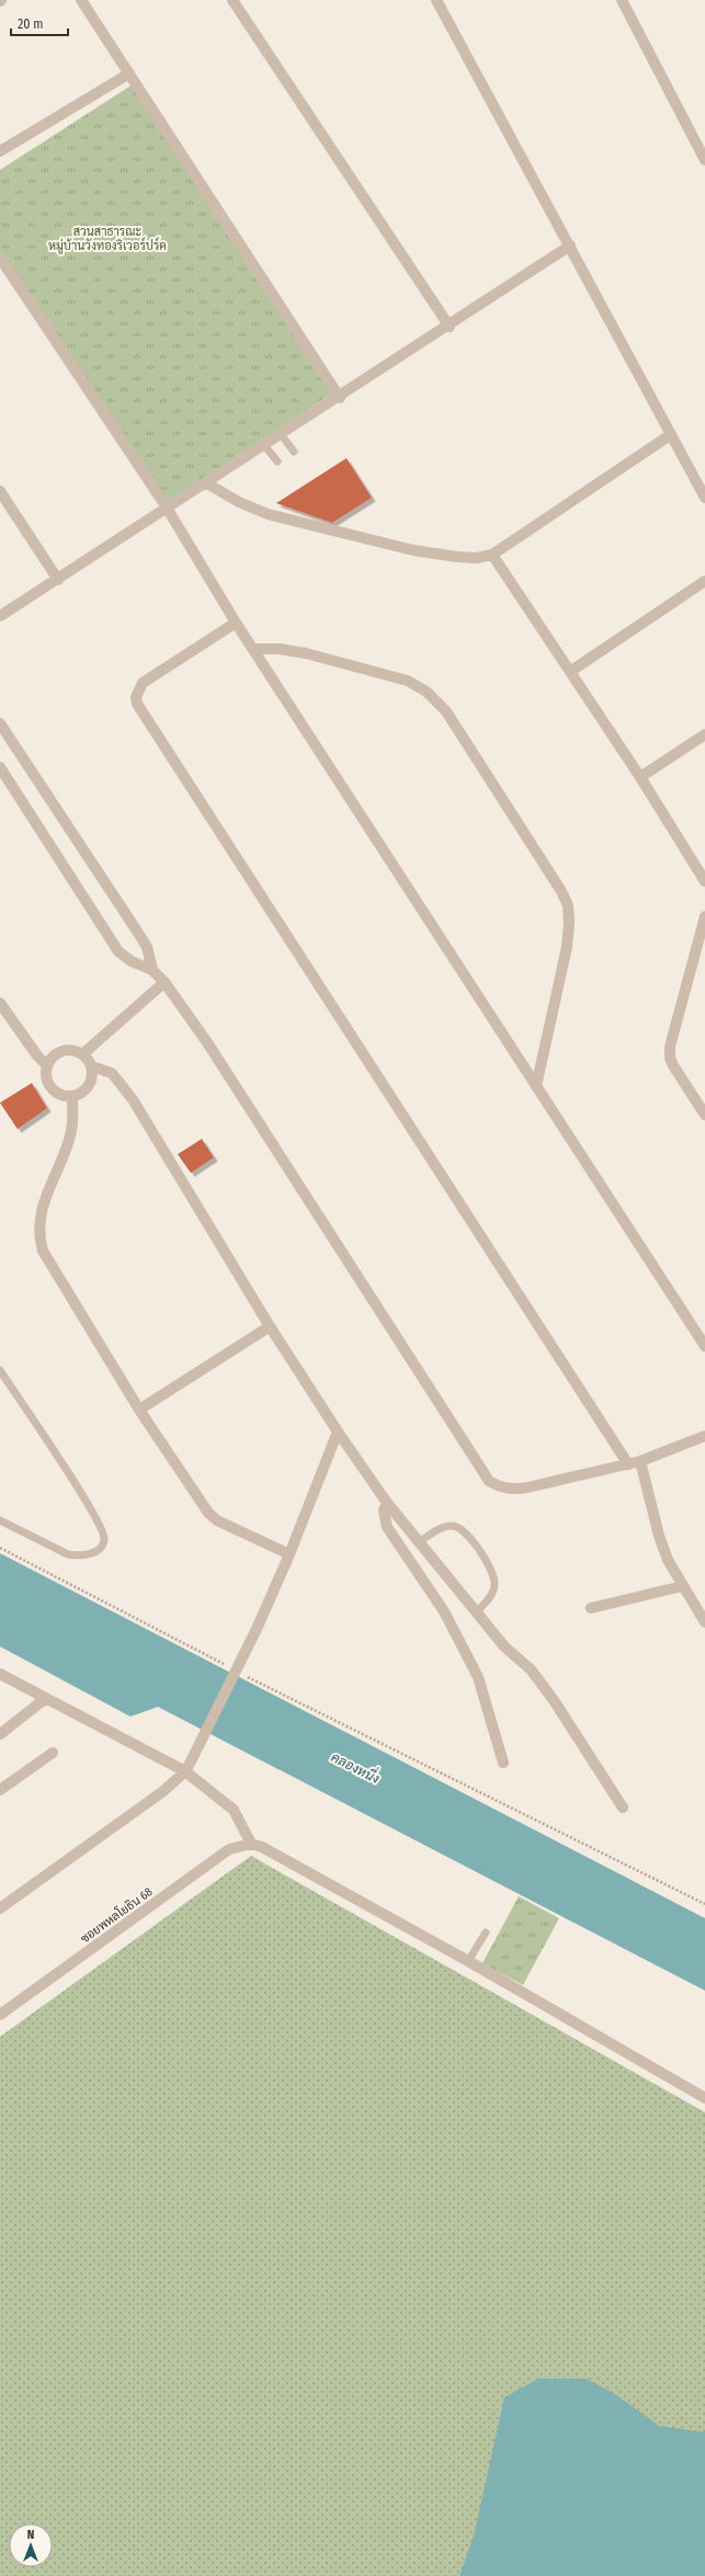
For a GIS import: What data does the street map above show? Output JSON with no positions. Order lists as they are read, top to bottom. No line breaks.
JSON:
{"streets":{"street":["ซอยพหลโยธิน 68"]},"water":["คลองหนึ่ง"],"parks":["สวนสาธารณะ หมู่บ้านวังทองริเวอร์ปร์ค"],"scale_bar":"20 m","north":"top"}
